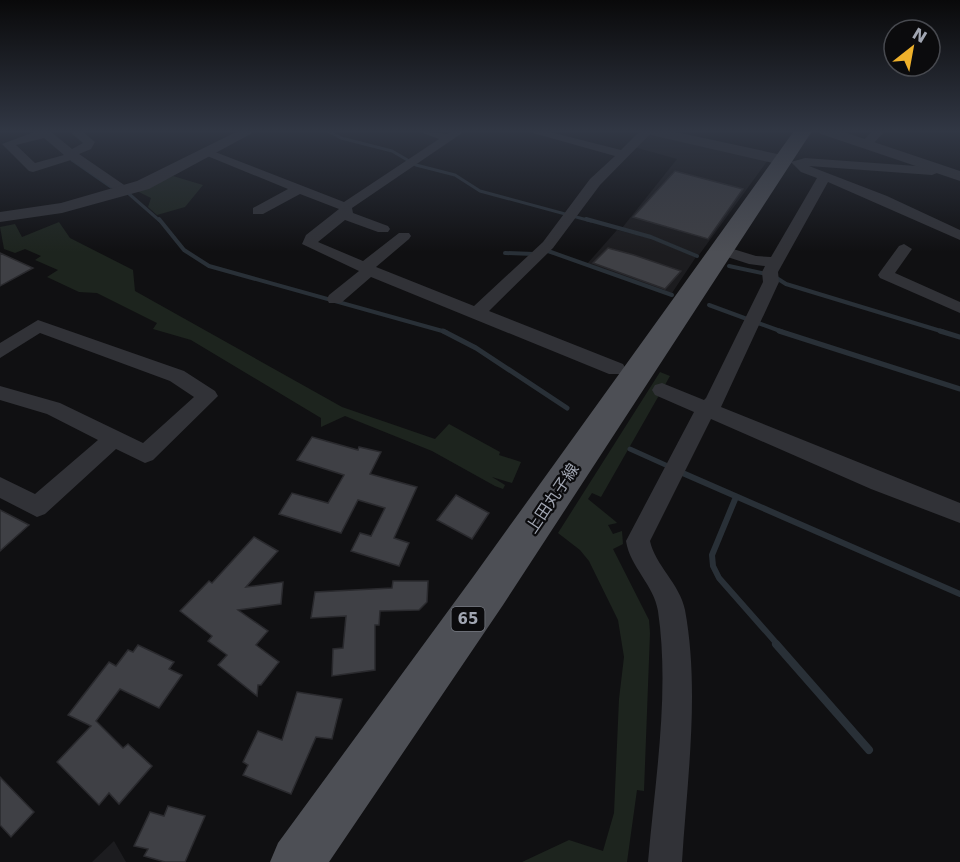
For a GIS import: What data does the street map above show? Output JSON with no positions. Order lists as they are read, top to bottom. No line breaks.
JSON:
{"streets":{"main road":["上田丸子線","65"]},"north":"top right"}
